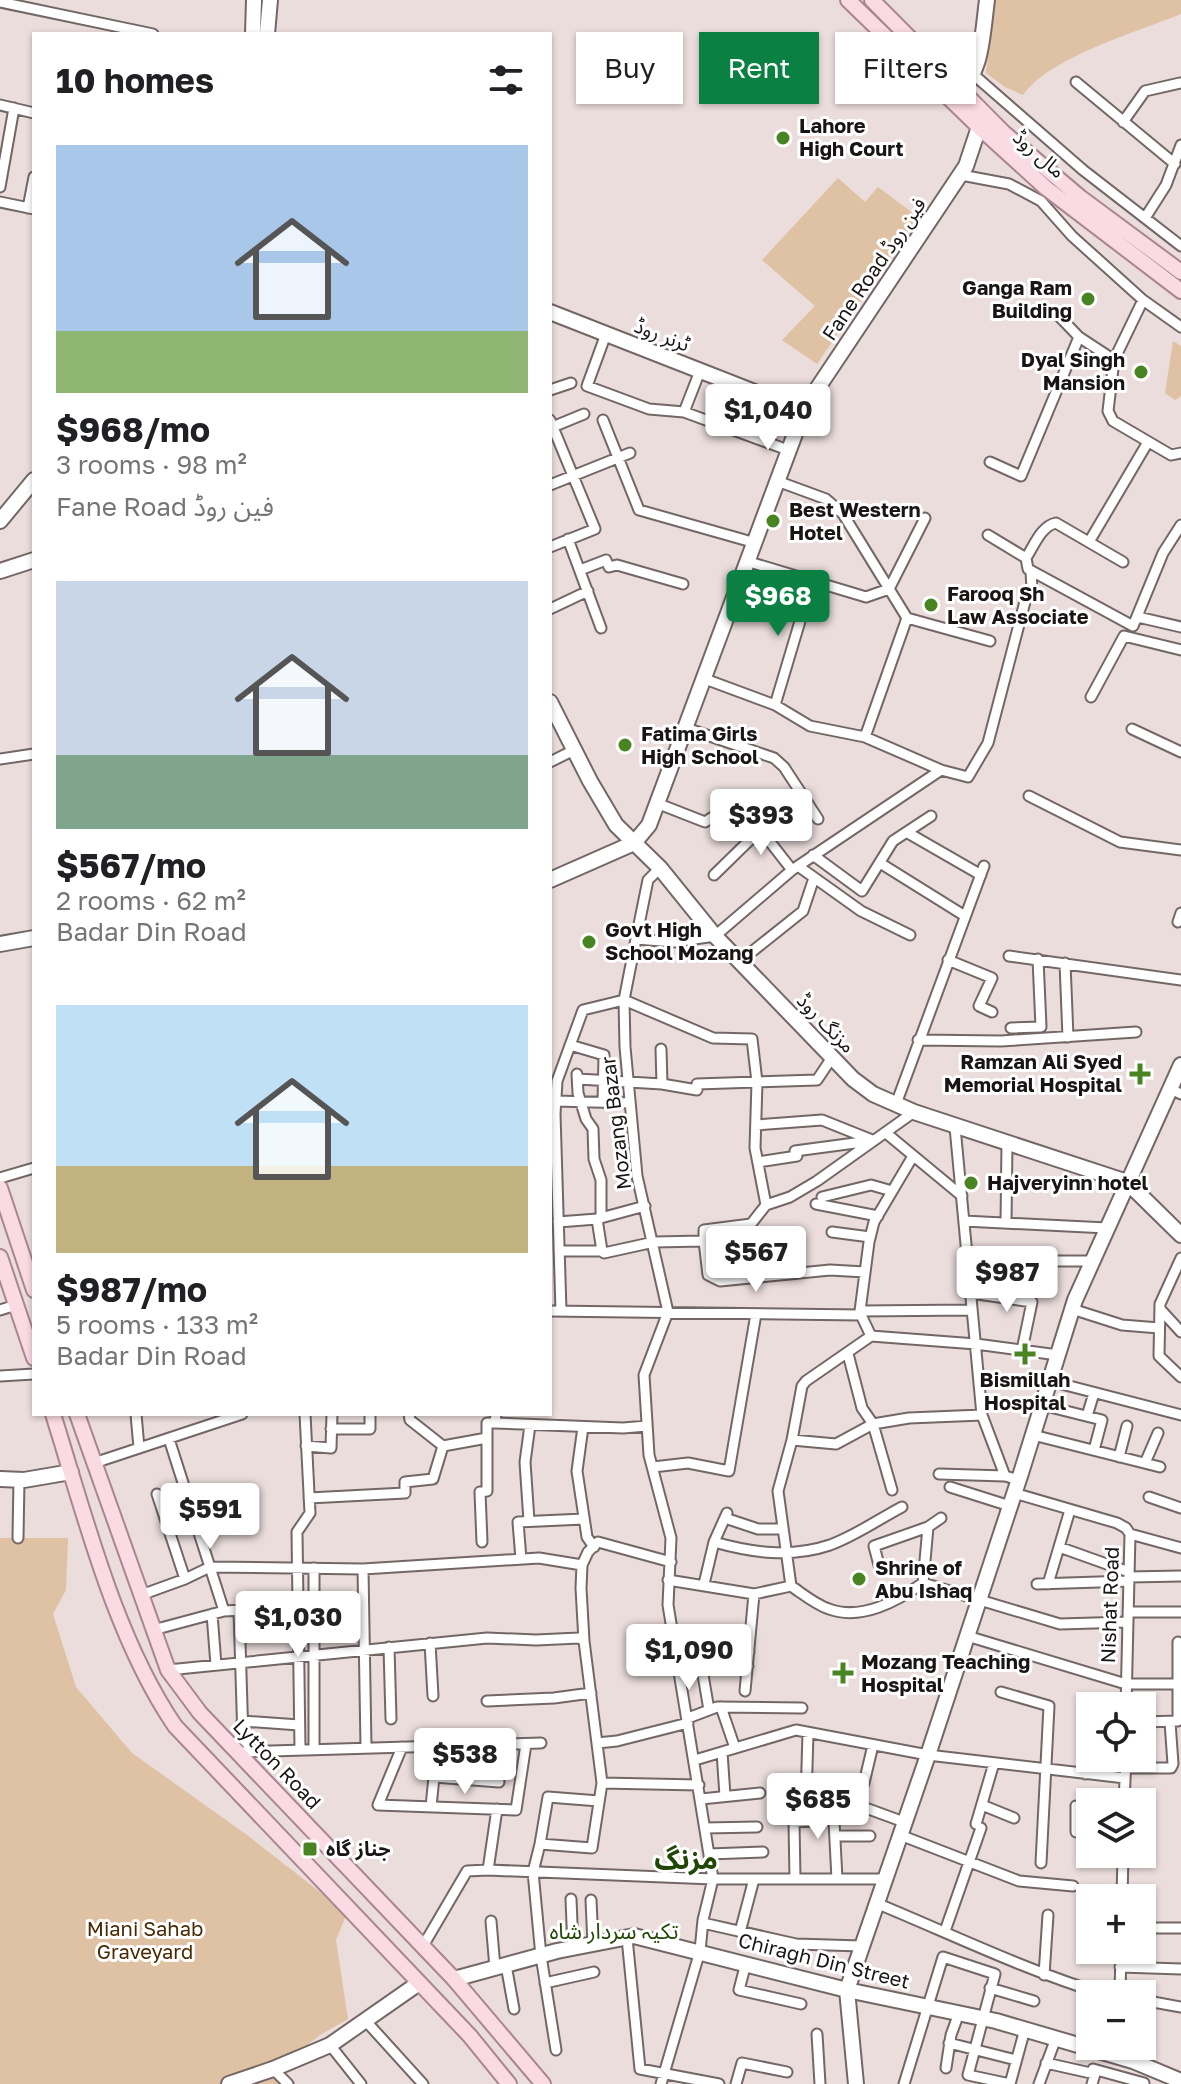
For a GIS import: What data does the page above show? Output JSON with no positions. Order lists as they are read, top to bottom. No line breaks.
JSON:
{"streets":{"main road":["مال روڈ","Lytton Road"],"street":["Fane Road فین روڈ","ٹرنر روڈ","مزنگ روڈ","Mozang Bazar","Nishat Road","Chiragh Din Street"]},"crossings":[["مال روڈ","Fane Road فین روڈ"],["Fane Road فین روڈ","ٹرنر روڈ"],["Fane Road فین روڈ","مزنگ روڈ"],["مزنگ روڈ","Mozang Bazar"],["Lytton Road","Chiragh Din Street"]],"districts":["مزنگ","تکیہ سردار شاہ"],"parks":["Miani Sahab Graveyard"],"places":{"other":["Lahore High Court","Ganga Ram Building","Dyal Singh Mansion","Best Western Hotel","Farooq Sh Law Associate","Fatima Girls High School","Govt High School Mozang","Hajveryinn hotel","Shrine of Abu Ishaq"],"health":["Ramzan Ali Syed Memorial Hospital","Bismillah Hospital","Mozang Teaching Hospital"],"transit":["جناز گاہ"]},"page":{"chip":["Buy","Rent","Filters"],"heading":"10 homes","list":[{"name":"$968/mo","note":"3 rooms · 98 m² · Fane Road فین روڈ"},{"name":"$567/mo","note":"2 rooms · 62 m² · Badar Din Road"},{"name":"$987/mo","note":"5 rooms · 133 m² · Badar Din Road"}],"price":["$1,040","$968","$393","$567","$987","$591","$1,030","$1,090","$538","$685"],"map_buttons":["+","−"]}}
